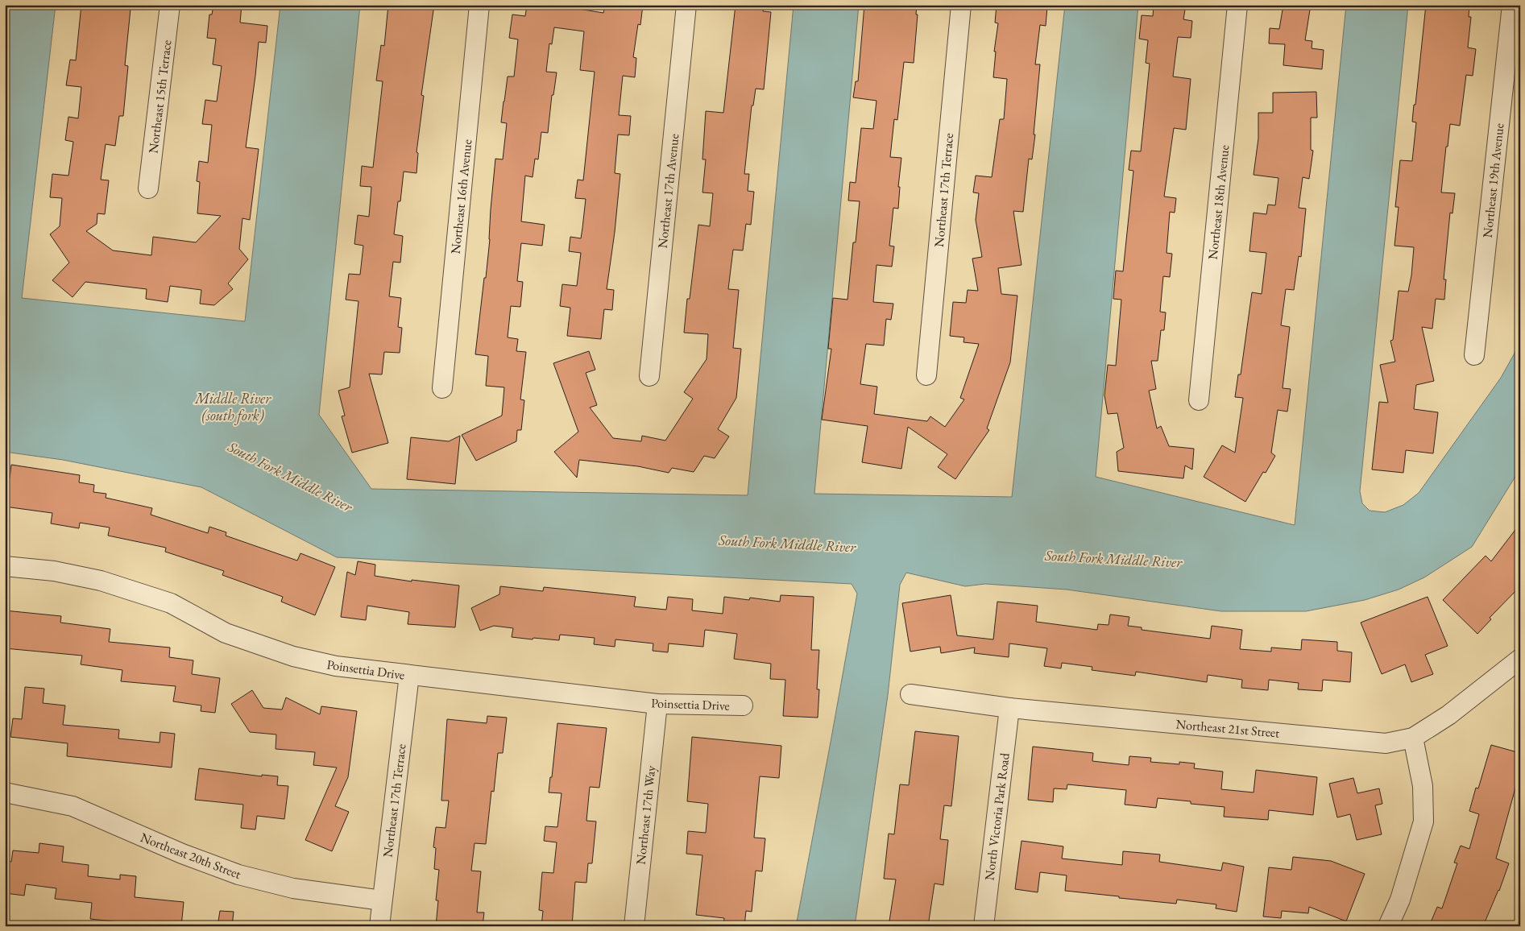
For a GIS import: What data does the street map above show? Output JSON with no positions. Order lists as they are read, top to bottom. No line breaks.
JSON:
{"streets":{"street":["Northeast 15th Terrace","Northeast 19th Avenue","Northeast 17th Terrace","Northeast 17th Avenue","Northeast 16th Avenue","Northeast 18th Avenue","Poinsettia Drive","Northeast 21st Street","Northeast 17th Way","North Victoria Park Road","Northeast 20th Street"]},"crossings":[["Northeast 17th Terrace","Poinsettia Drive"],["Northeast 17th Terrace","Northeast 20th Street"],["Poinsettia Drive","Northeast 17th Way"],["Northeast 21st Street","North Victoria Park Road"]],"water":["Middle River (south fork)","South Fork Middle River"]}
